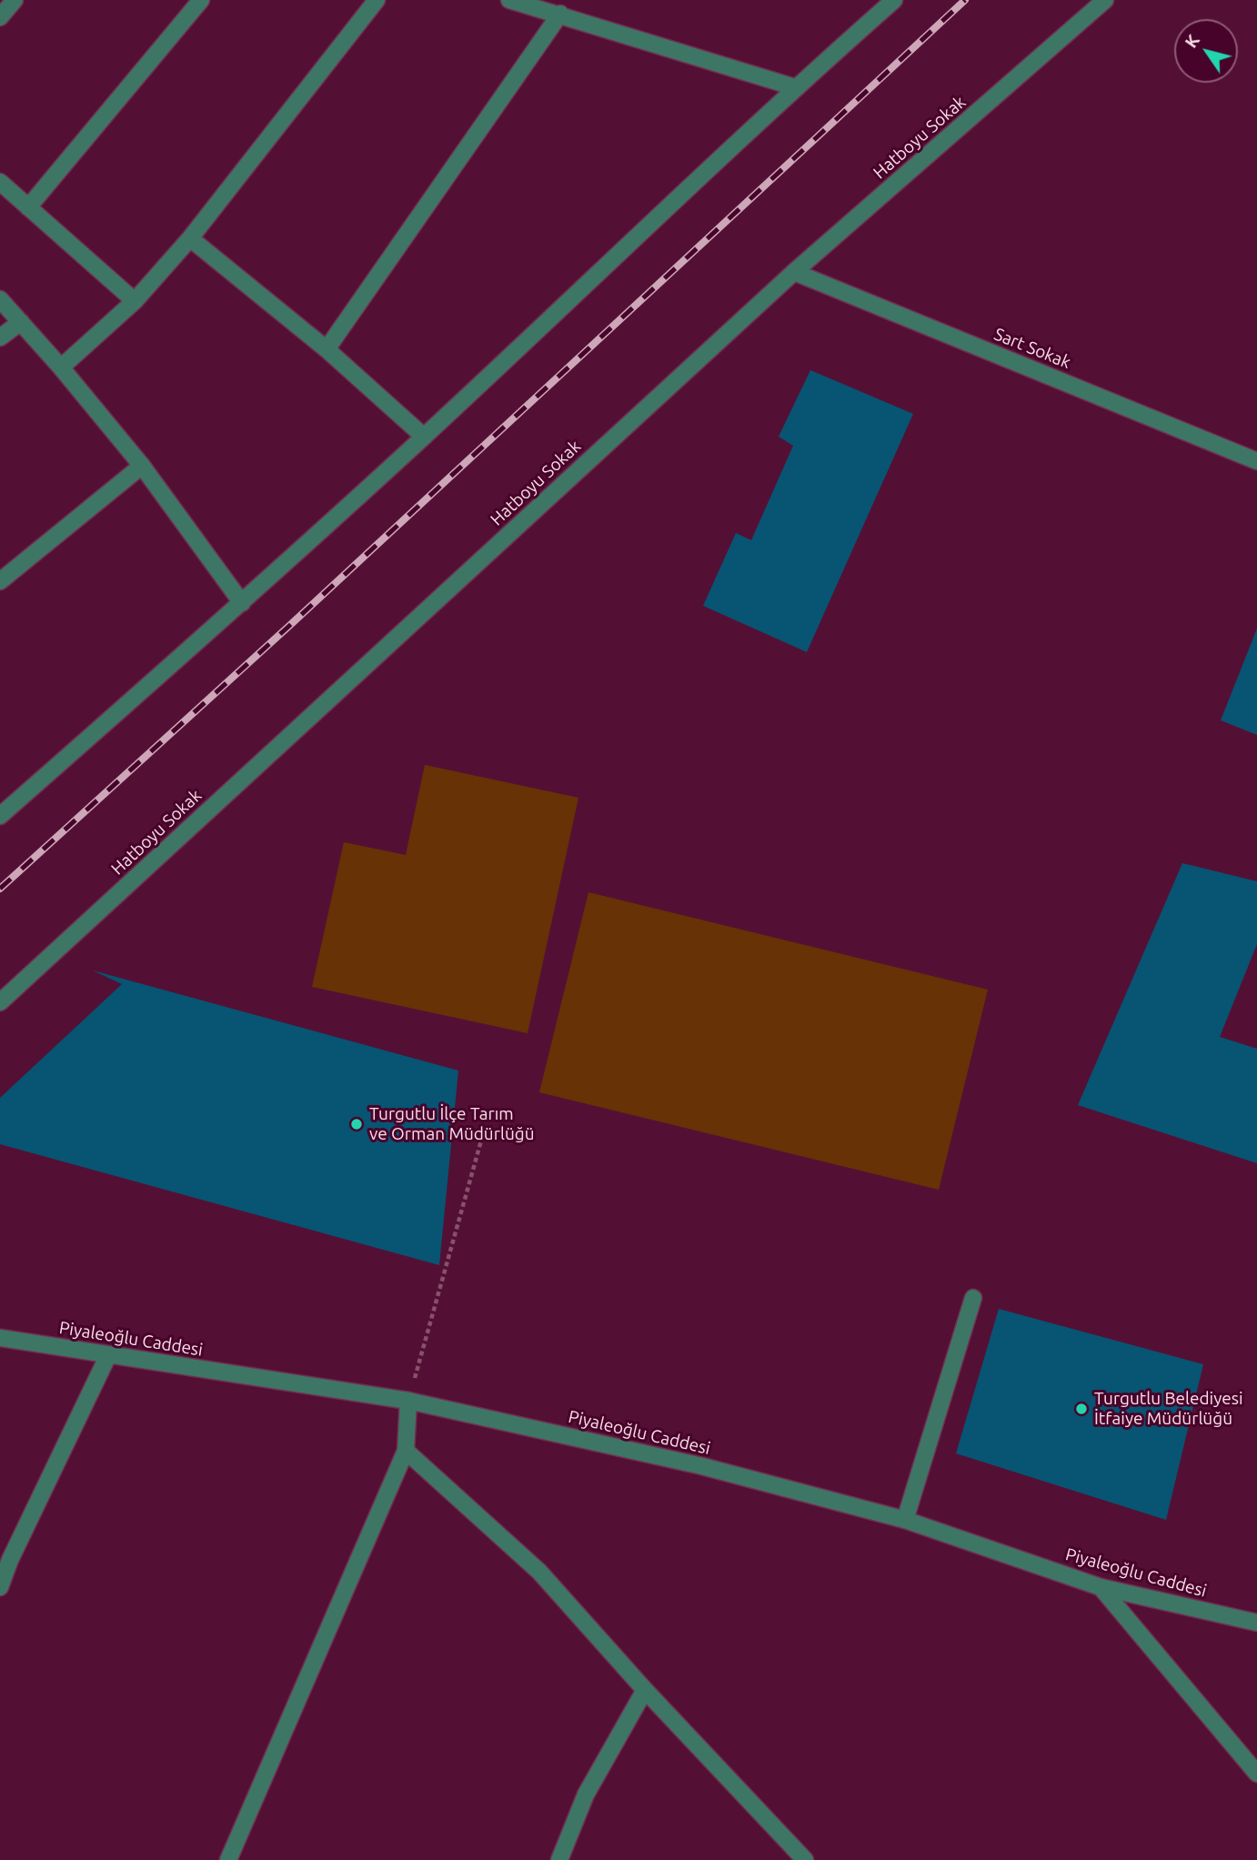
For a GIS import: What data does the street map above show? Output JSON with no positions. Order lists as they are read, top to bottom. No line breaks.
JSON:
{"streets":{"street":["Hatboyu Sokak","Sart Sokak","Piyaleoğlu Caddesi"]},"crossings":[["Hatboyu Sokak","Sart Sokak"]],"places":["Turgutlu İlçe Tarım ve Orman Müdürlüğü","Turgutlu Belediyesi İtfaiye Müdürlüğü"],"north":"top left"}
